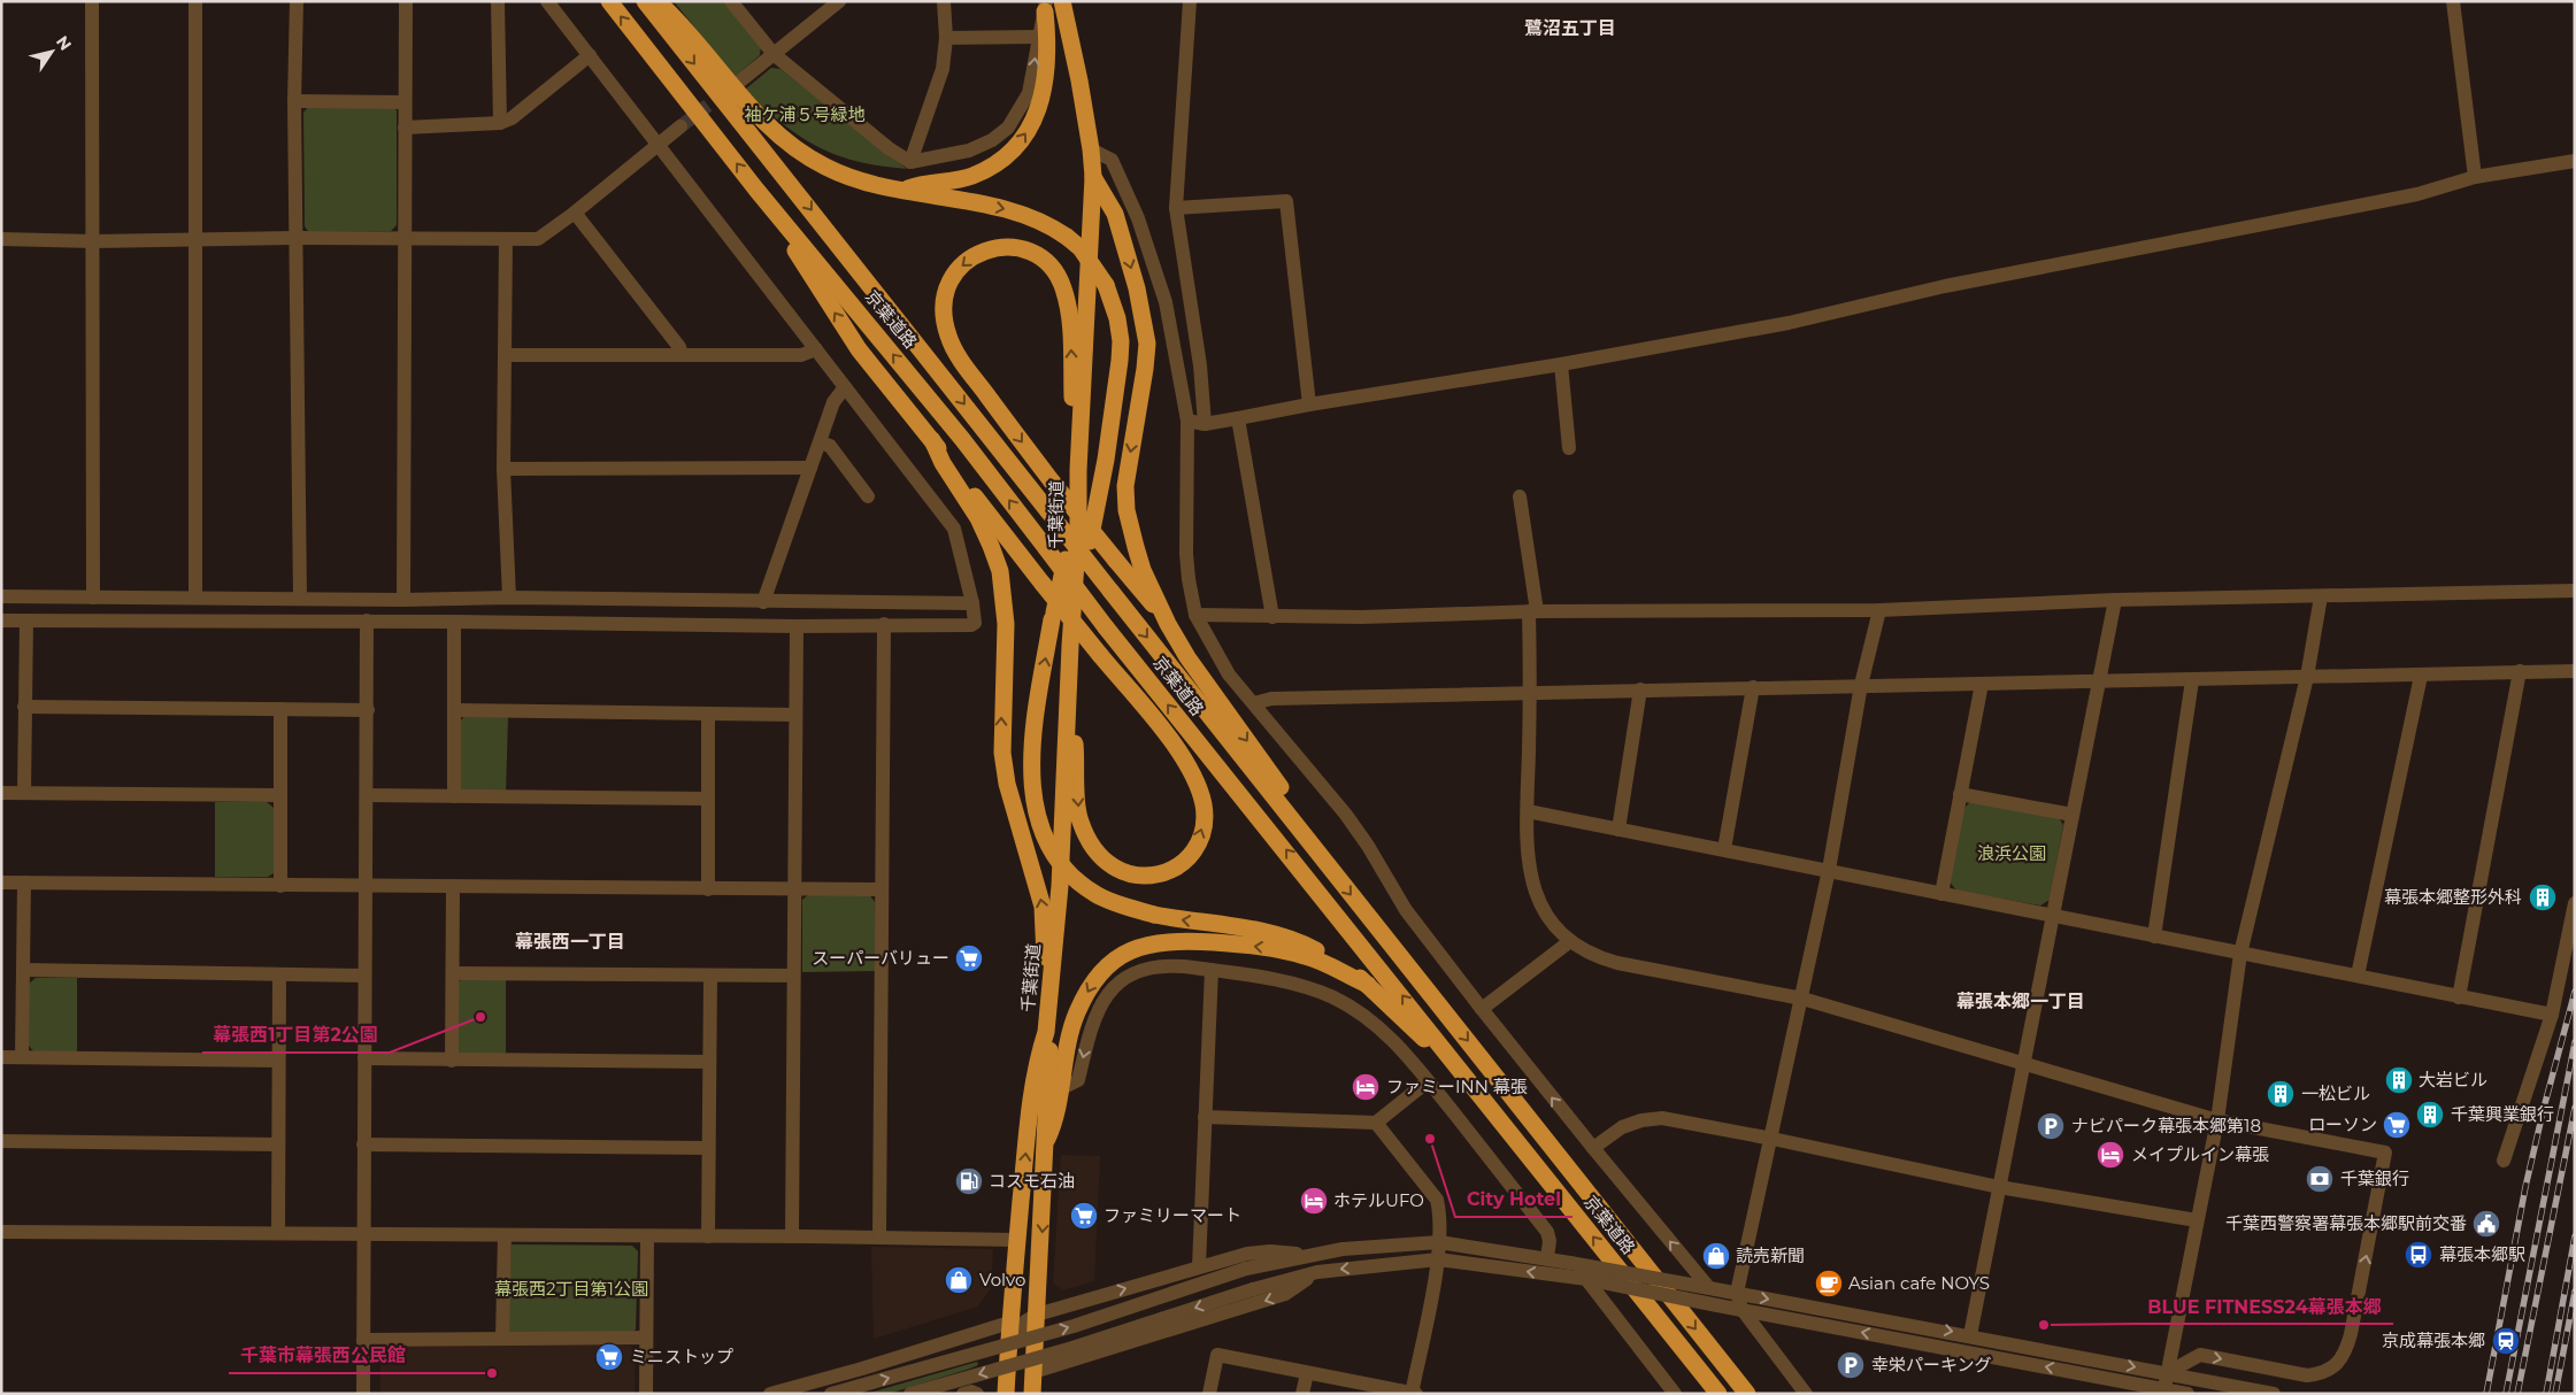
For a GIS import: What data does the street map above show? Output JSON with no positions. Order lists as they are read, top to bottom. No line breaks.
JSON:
{"streets":{"highway":["京葉道路","千葉街道"]},"districts":["鷺沼五丁目","幕張西一丁目","幕張本郷一丁目"],"parks":["袖ケ浦５号緑地","浪浜公園","幕張西2丁目第1公園"],"places":{"building":["幕張本郷整形外科","大岩ビル","一松ビル","千葉興業銀行"],"supermarket":["スーパーバリュー","ローソン","ファミリーマート","ミニストップ"],"other":["幕張西1丁目第2公園","City Hotel","BLUE FITNESS24幕張本郷","千葉市幕張西公民館"],"hotel":["ファミーINN 幕張","メイプルイン幕張","ホテルUFO"],"parking":["ナビパーク幕張本郷第18","幸栄パーキング"],"bank":["千葉銀行"],"fuel station":["コスモ石油"],"public building":["千葉西警察署幕張本郷駅前交番"],"bus stop":["幕張本郷駅"],"shop":["読売新聞","Volvo"],"cafe":["Asian cafe NOYS"],"station":["京成幕張本郷"]},"north":"top right"}
